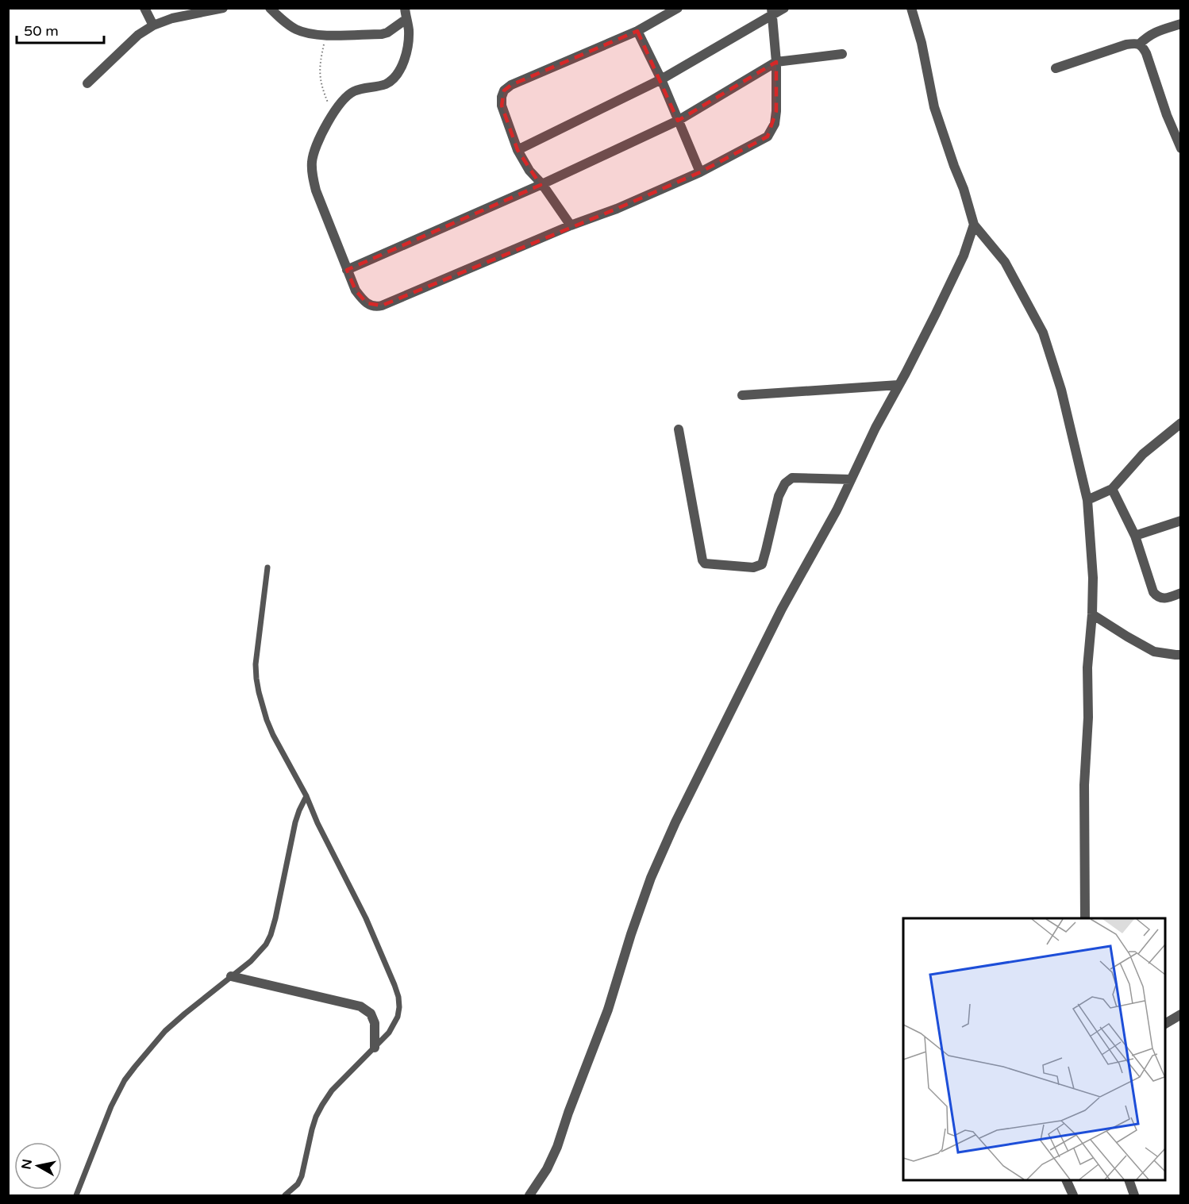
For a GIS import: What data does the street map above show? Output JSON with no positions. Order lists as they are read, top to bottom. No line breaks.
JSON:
{"scale_bar":"50 m","north":"left"}
